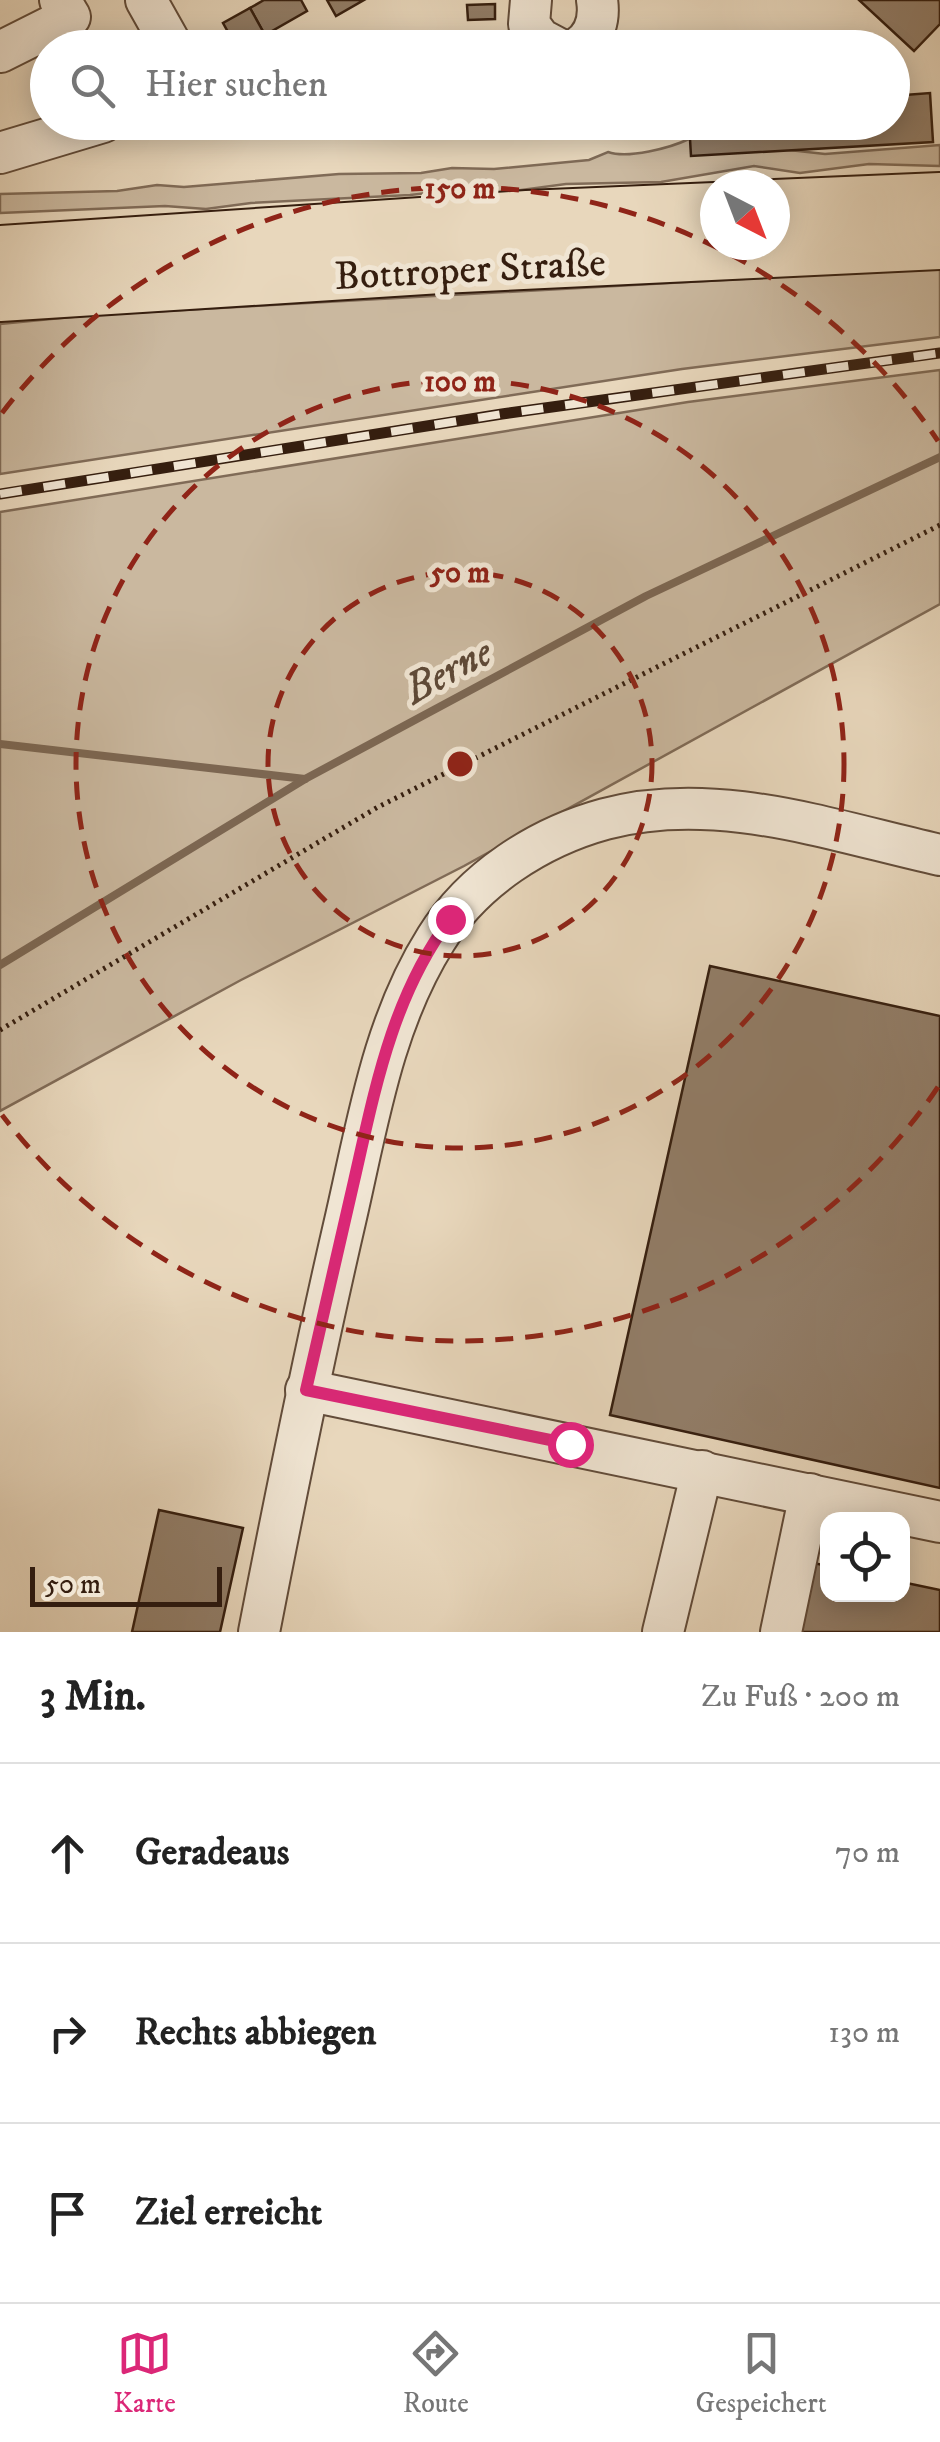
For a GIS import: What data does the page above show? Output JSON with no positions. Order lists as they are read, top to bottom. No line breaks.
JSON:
{"streets":{"main road":["Bottroper Straße"]},"water":["Berne"],"scale_bar":"50 m","north":"bottom right","page":{"search":"Hier suchen","scale":"50 m","heading":["3 Min.","Zu Fuß · 200 m"],"list":[["Geradeaus","70 m"],["Rechts abbiegen","130 m"],"Ziel erreicht"],"nav":["Karte","Route","Gespeichert"]},"rings":["150 m","100 m","50 m"]}
